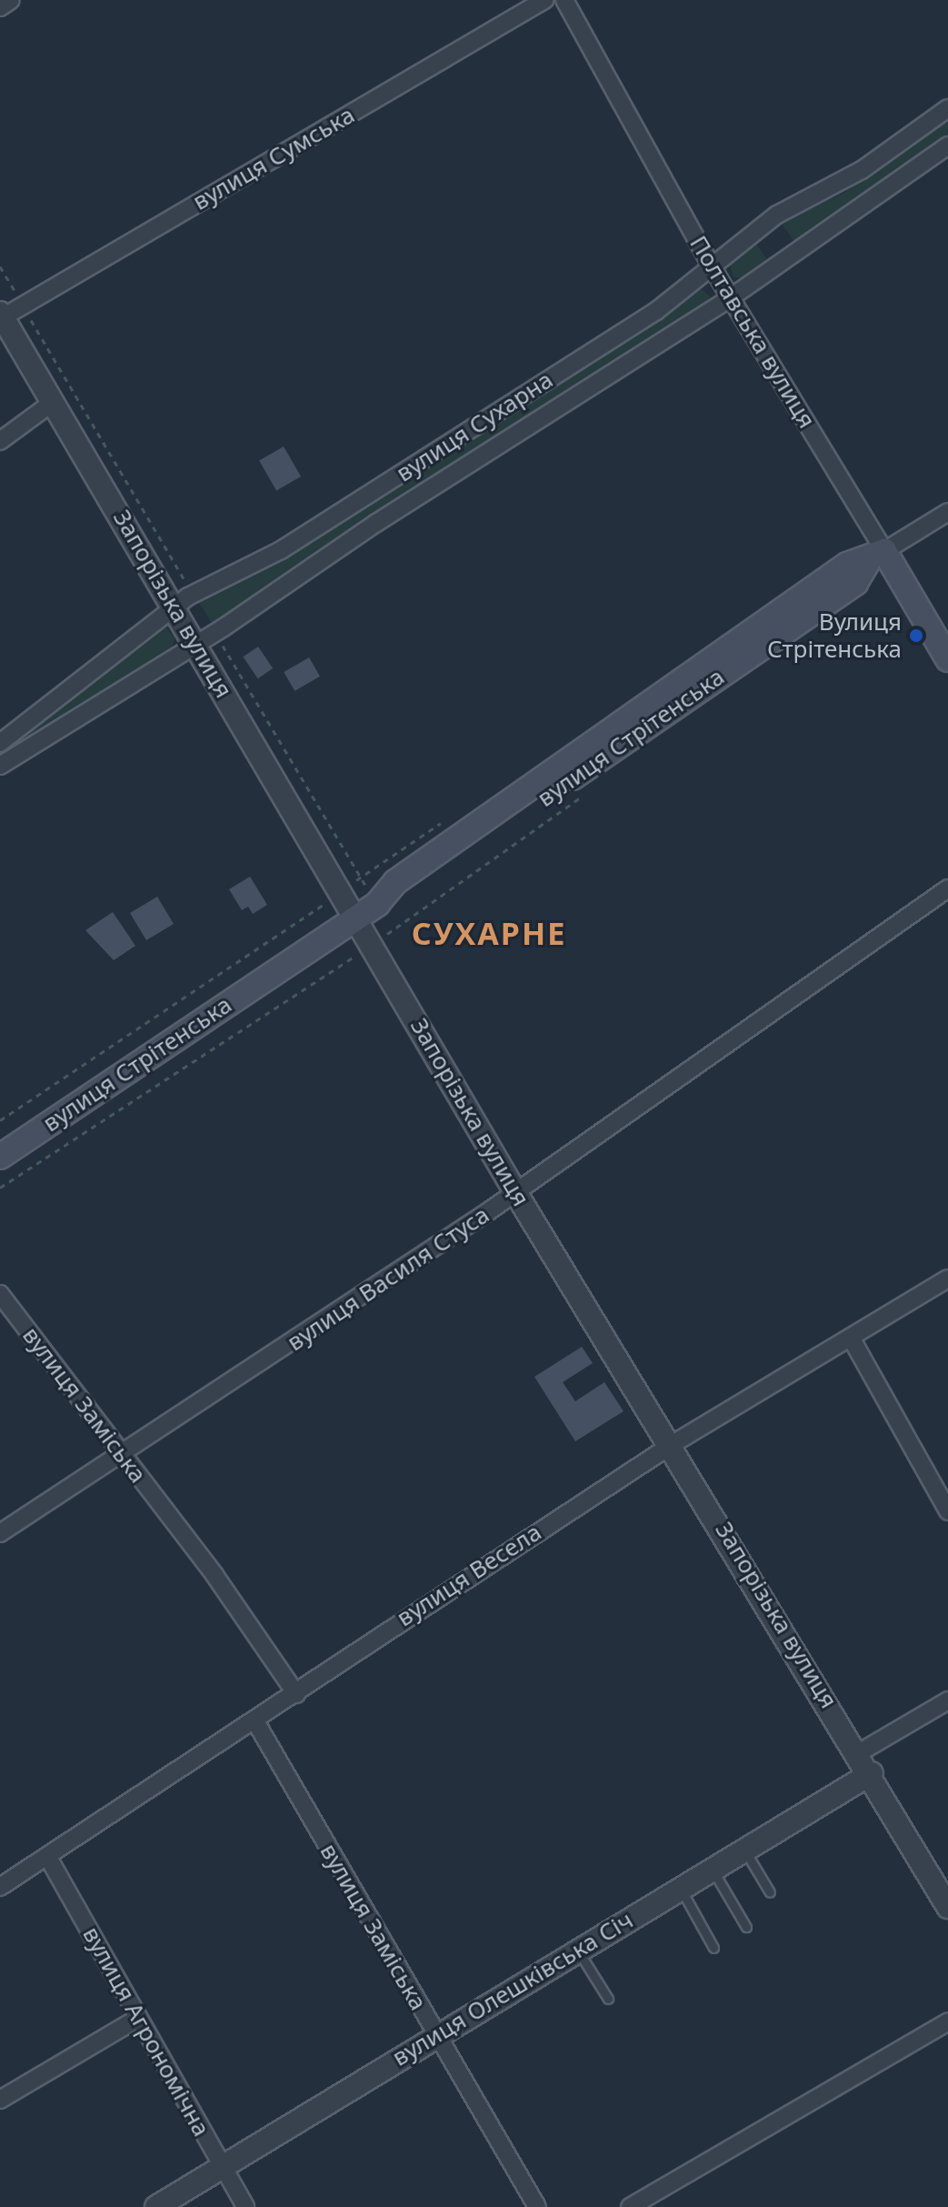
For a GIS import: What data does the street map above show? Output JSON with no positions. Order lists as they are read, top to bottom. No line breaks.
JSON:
{"streets":{"main road":["Полтавська вулиця","вулиця Стрітенська"],"street":["вулиця Сумська","вулиця Сухарна","Запорізька вулиця","вулиця Василя Стуса","вулиця Заміська","вулиця Весела","вулиця Олешківська Січ","вулиця Агрономічна"]},"crossings":[["вулиця Сумська","Запорізька вулиця"],["Полтавська вулиця","вулиця Сухарна"],["Полтавська вулиця","вулиця Стрітенська"],["вулиця Сухарна","Запорізька вулиця"],["Запорізька вулиця","вулиця Стрітенська"],["Запорізька вулиця","вулиця Василя Стуса"],["Запорізька вулиця","вулиця Весела"],["Запорізька вулиця","вулиця Олешківська Січ"],["вулиця Василя Стуса","вулиця Заміська"],["вулиця Заміська","вулиця Весела"],["вулиця Заміська","вулиця Олешківська Січ"],["вулиця Весела","вулиця Агрономічна"],["вулиця Олешківська Січ","вулиця Агрономічна"]],"districts":["СУХАРНЕ"],"places":["Вулиця Стрітенська"]}
